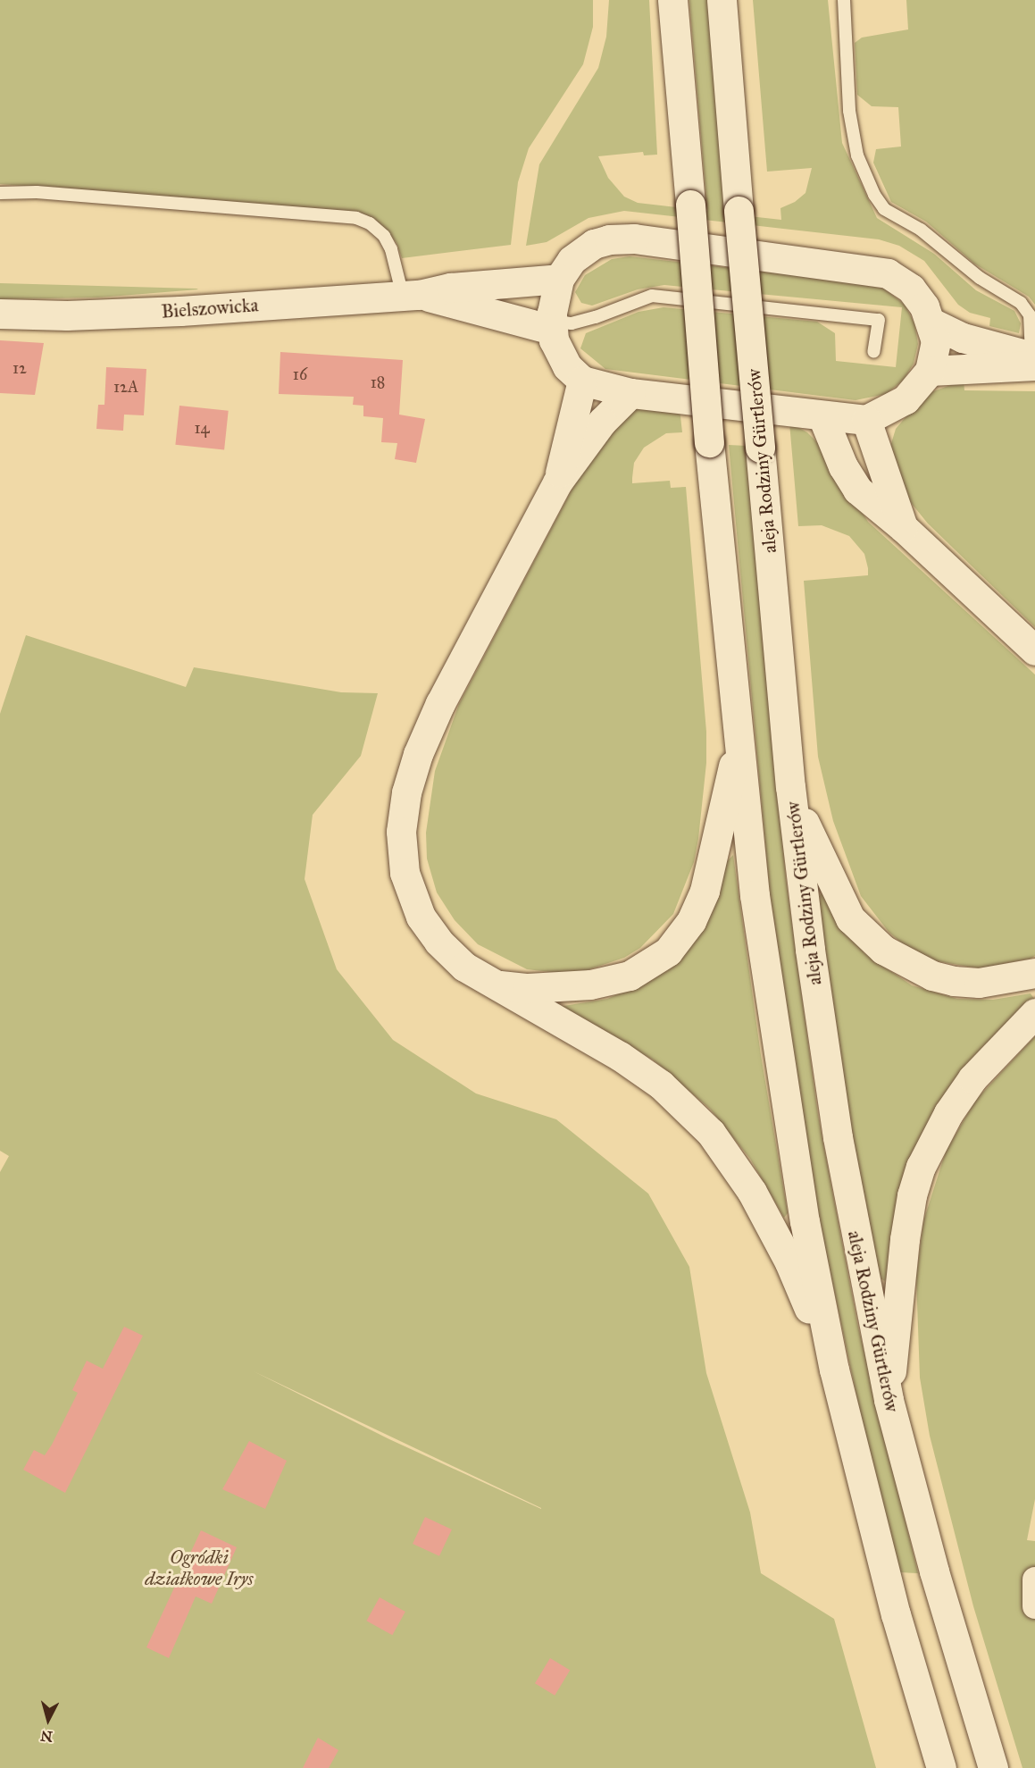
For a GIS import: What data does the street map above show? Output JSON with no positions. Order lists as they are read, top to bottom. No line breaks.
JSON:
{"streets":{"main road":["Bielszowicka","aleja Rodziny Gürtlerów"]},"parks":["Ogródki działkowe Irys"],"house_numbers":["12","16","18","12A","14"],"north":"bottom"}
